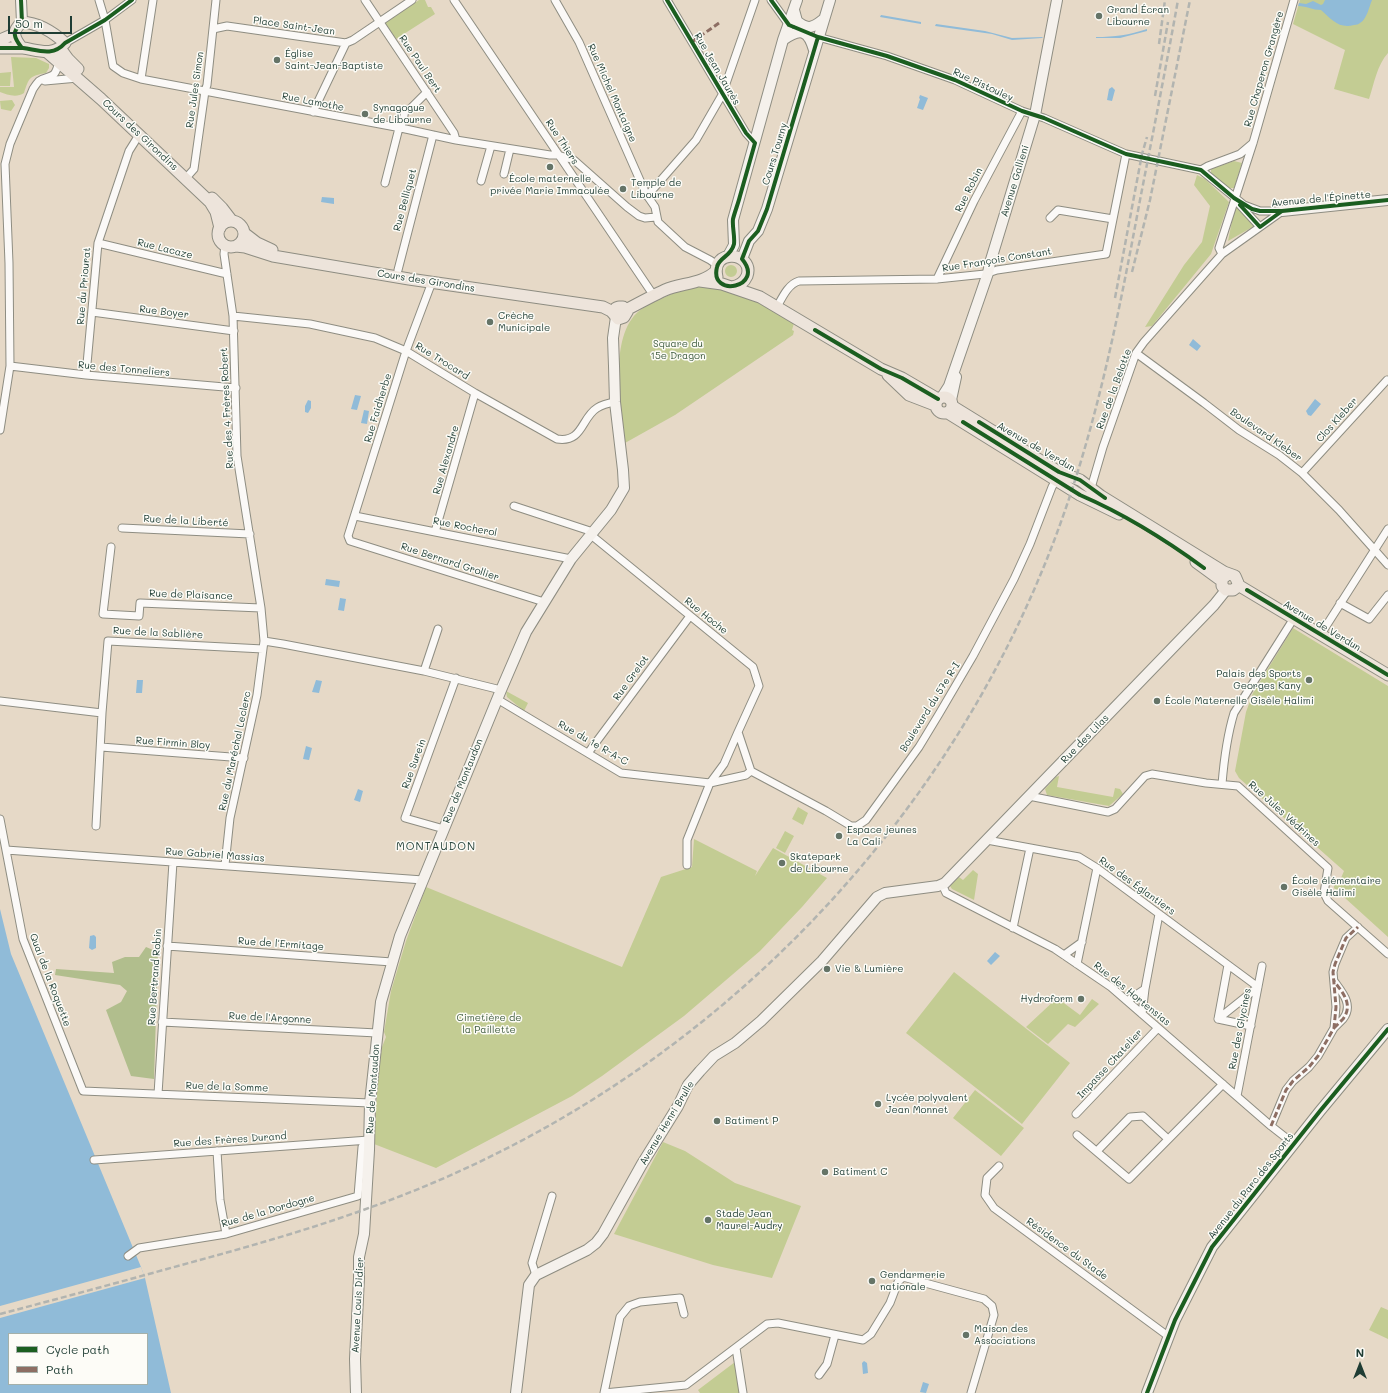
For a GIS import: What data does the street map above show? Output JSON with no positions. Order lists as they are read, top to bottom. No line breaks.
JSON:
{"streets":{"main road":["Cours des Girondins","Cours Tourny","Avenue Gallieni","Avenue de l'Épinette","Avenue de Verdun","Rue des Lilas","Rue de Montaudon","Avenue Henri Brulle","Avenue du Parc des Sports","Avenue Louis Didier"],"street":["Place Saint-Jean","Rue Paul Bert","Rue Jean Jaurès","Rue Chaperon Grangère","Rue Pistouley","Rue Jules Simon","Rue Michel Montaigne","Rue Lamothe","Rue Thiers","Rue Robin","Rue Belliquet","Rue Lacaze","Rue François Constant","Rue du Priourat","Rue Boyer","Rue Trocard","Rue des Tonneliers","Rue de la Belotte","Rue des 4 Frères Robert","Rue Faidherbe","Clos Kleber","Boulevard Kleber","Rue Alexandre","Rue de la Liberté","Rue Rocherol","Rue Bernard Grollier","Rue de Plaisance","Rue Hoche","Rue de la Sablière","Rue Grelot","Boulevard du 57e R-I","Rue Firmin Bloy","Rue du 1e R-A-C","Rue du Maréchal Leclerc","Rue Surein","Rue Jules Védrines","Rue Gabriel Massias","Rue des Églantiers","Rue de l'Ermitage","Rue Bertrand Robin","Quai de la Roquette","Rue des Hortensias","Rue de l'Argonne","Rue des Glycines","Impasse Chatelier","Rue de la Somme","Rue des Frères Durand","Rue de la Dordogne","Résidence du Stade"]},"crossings":[["Place Saint-Jean","Rue Jules Simon"],["Place Saint-Jean","Rue Lamothe"],["Rue Paul Bert","Rue Lamothe"],["Rue Chaperon Grangère","Avenue de l'Épinette"],["Rue Pistouley","Cours Tourny"],["Rue Pistouley","Avenue Gallieni"],["Rue Pistouley","Rue Robin"],["Rue Pistouley","Avenue de l'Épinette"],["Rue Pistouley","Rue François Constant"],["Rue Jules Simon","Rue Lamothe"],["Rue Jules Simon","Cours des Girondins"],["Rue Michel Montaigne","Rue Lamothe"],["Rue Michel Montaigne","Cours Tourny"],["Rue Lamothe","Rue Thiers"],["Rue Lamothe","Rue Belliquet"],["Cours des Girondins","Rue Belliquet"],["Cours des Girondins","Rue du Priourat"],["Cours des Girondins","Rue des 4 Frères Robert"],["Cours des Girondins","Rue Faidherbe"],["Cours des Girondins","Rue de Montaudon"],["Avenue Gallieni","Rue François Constant"],["Avenue Gallieni","Avenue de Verdun"],["Rue Robin","Rue François Constant"],["Avenue de l'Épinette","Rue de la Belotte"],["Rue Lacaze","Rue du Priourat"],["Rue Lacaze","Rue des 4 Frères Robert"],["Rue François Constant","Avenue de Verdun"],["Rue du Priourat","Rue Boyer"],["Rue du Priourat","Rue des Tonneliers"],["Rue Boyer","Rue des 4 Frères Robert"],["Rue Trocard","Rue des 4 Frères Robert"],["Rue Trocard","Rue Faidherbe"],["Rue Trocard","Rue Alexandre"],["Rue Trocard","Rue de Montaudon"],["Rue des Tonneliers","Rue des 4 Frères Robert"],["Rue de la Belotte","Boulevard Kleber"],["Rue de la Belotte","Avenue de Verdun"],["Rue des 4 Frères Robert","Rue de la Liberté"],["Rue des 4 Frères Robert","Rue de Plaisance"],["Rue des 4 Frères Robert","Rue de la Sablière"],["Rue des 4 Frères Robert","Rue du Maréchal Leclerc"],["Rue Faidherbe","Rue Rocherol"],["Rue Faidherbe","Rue Bernard Grollier"],["Clos Kleber","Boulevard Kleber"],["Avenue de Verdun","Boulevard du 57e R-I"],["Avenue de Verdun","Rue des Lilas"],["Rue Alexandre","Rue Rocherol"],["Rue Rocherol","Rue de Montaudon"],["Rue Bernard Grollier","Rue de Montaudon"],["Rue Hoche","Rue Grelot"],["Rue Hoche","Rue du 1e R-A-C"],["Rue Hoche","Rue de Montaudon"],["Rue de la Sablière","Rue du 1e R-A-C"],["Rue de la Sablière","Rue du Maréchal Leclerc"],["Rue de la Sablière","Rue Surein"],["Rue de la Sablière","Rue de Montaudon"],["Rue Grelot","Rue du 1e R-A-C"],["Boulevard du 57e R-I","Rue du 1e R-A-C"],["Rue des Lilas","Rue Jules Védrines"],["Rue des Lilas","Rue des Églantiers"],["Rue des Lilas","Rue des Hortensias"],["Rue des Lilas","Avenue Henri Brulle"],["Rue Firmin Bloy","Rue du Maréchal Leclerc"],["Rue du 1e R-A-C","Rue de Montaudon"],["Rue du Maréchal Leclerc","Rue Gabriel Massias"],["Rue Surein","Rue de Montaudon"],["Rue de Montaudon","Rue Gabriel Massias"],["Rue de Montaudon","Rue de l'Ermitage"],["Rue de Montaudon","Rue de l'Argonne"],["Rue de Montaudon","Rue de la Somme"],["Rue de Montaudon","Rue des Frères Durand"],["Rue de Montaudon","Rue de la Dordogne"],["Rue de Montaudon","Avenue Louis Didier"],["Rue Gabriel Massias","Rue Bertrand Robin"],["Rue Gabriel Massias","Quai de la Roquette"],["Rue des Églantiers","Rue des Glycines"],["Rue de l'Ermitage","Rue Bertrand Robin"],["Rue Bertrand Robin","Rue de l'Argonne"],["Rue Bertrand Robin","Rue de la Somme"],["Quai de la Roquette","Rue de la Somme"],["Rue des Hortensias","Rue des Glycines"],["Rue des Hortensias","Impasse Chatelier"],["Rue des Hortensias","Avenue Henri Brulle"],["Rue des Hortensias","Avenue du Parc des Sports"],["Avenue du Parc des Sports","Résidence du Stade"]],"districts":["MONTAUDON"],"parks":["Square du 15e Dragon","Cimetière de la Paillette"],"places":["Grand Écran Libourne","Église Saint-Jean-Baptiste","Synagogue de Libourne","École maternelle privée Marie Immaculée","Temple de Libourne","Crèche Municipale","Palais des Sports Georges Kany","École Maternelle Gisèle Halimi","Espace jeunes La Cali","Skatepark de Libourne","École élémentaire Gisèle Halimi","Vie & Lumière","Hydroform","Lycée polyvalent Jean Monnet","Batiment P","Batiment C","Stade Jean Maurel-Audry","Gendarmerie nationale","Maison des Associations"],"legend":["Cycle path","Path"],"scale_bar":"50 m","north":"top"}
